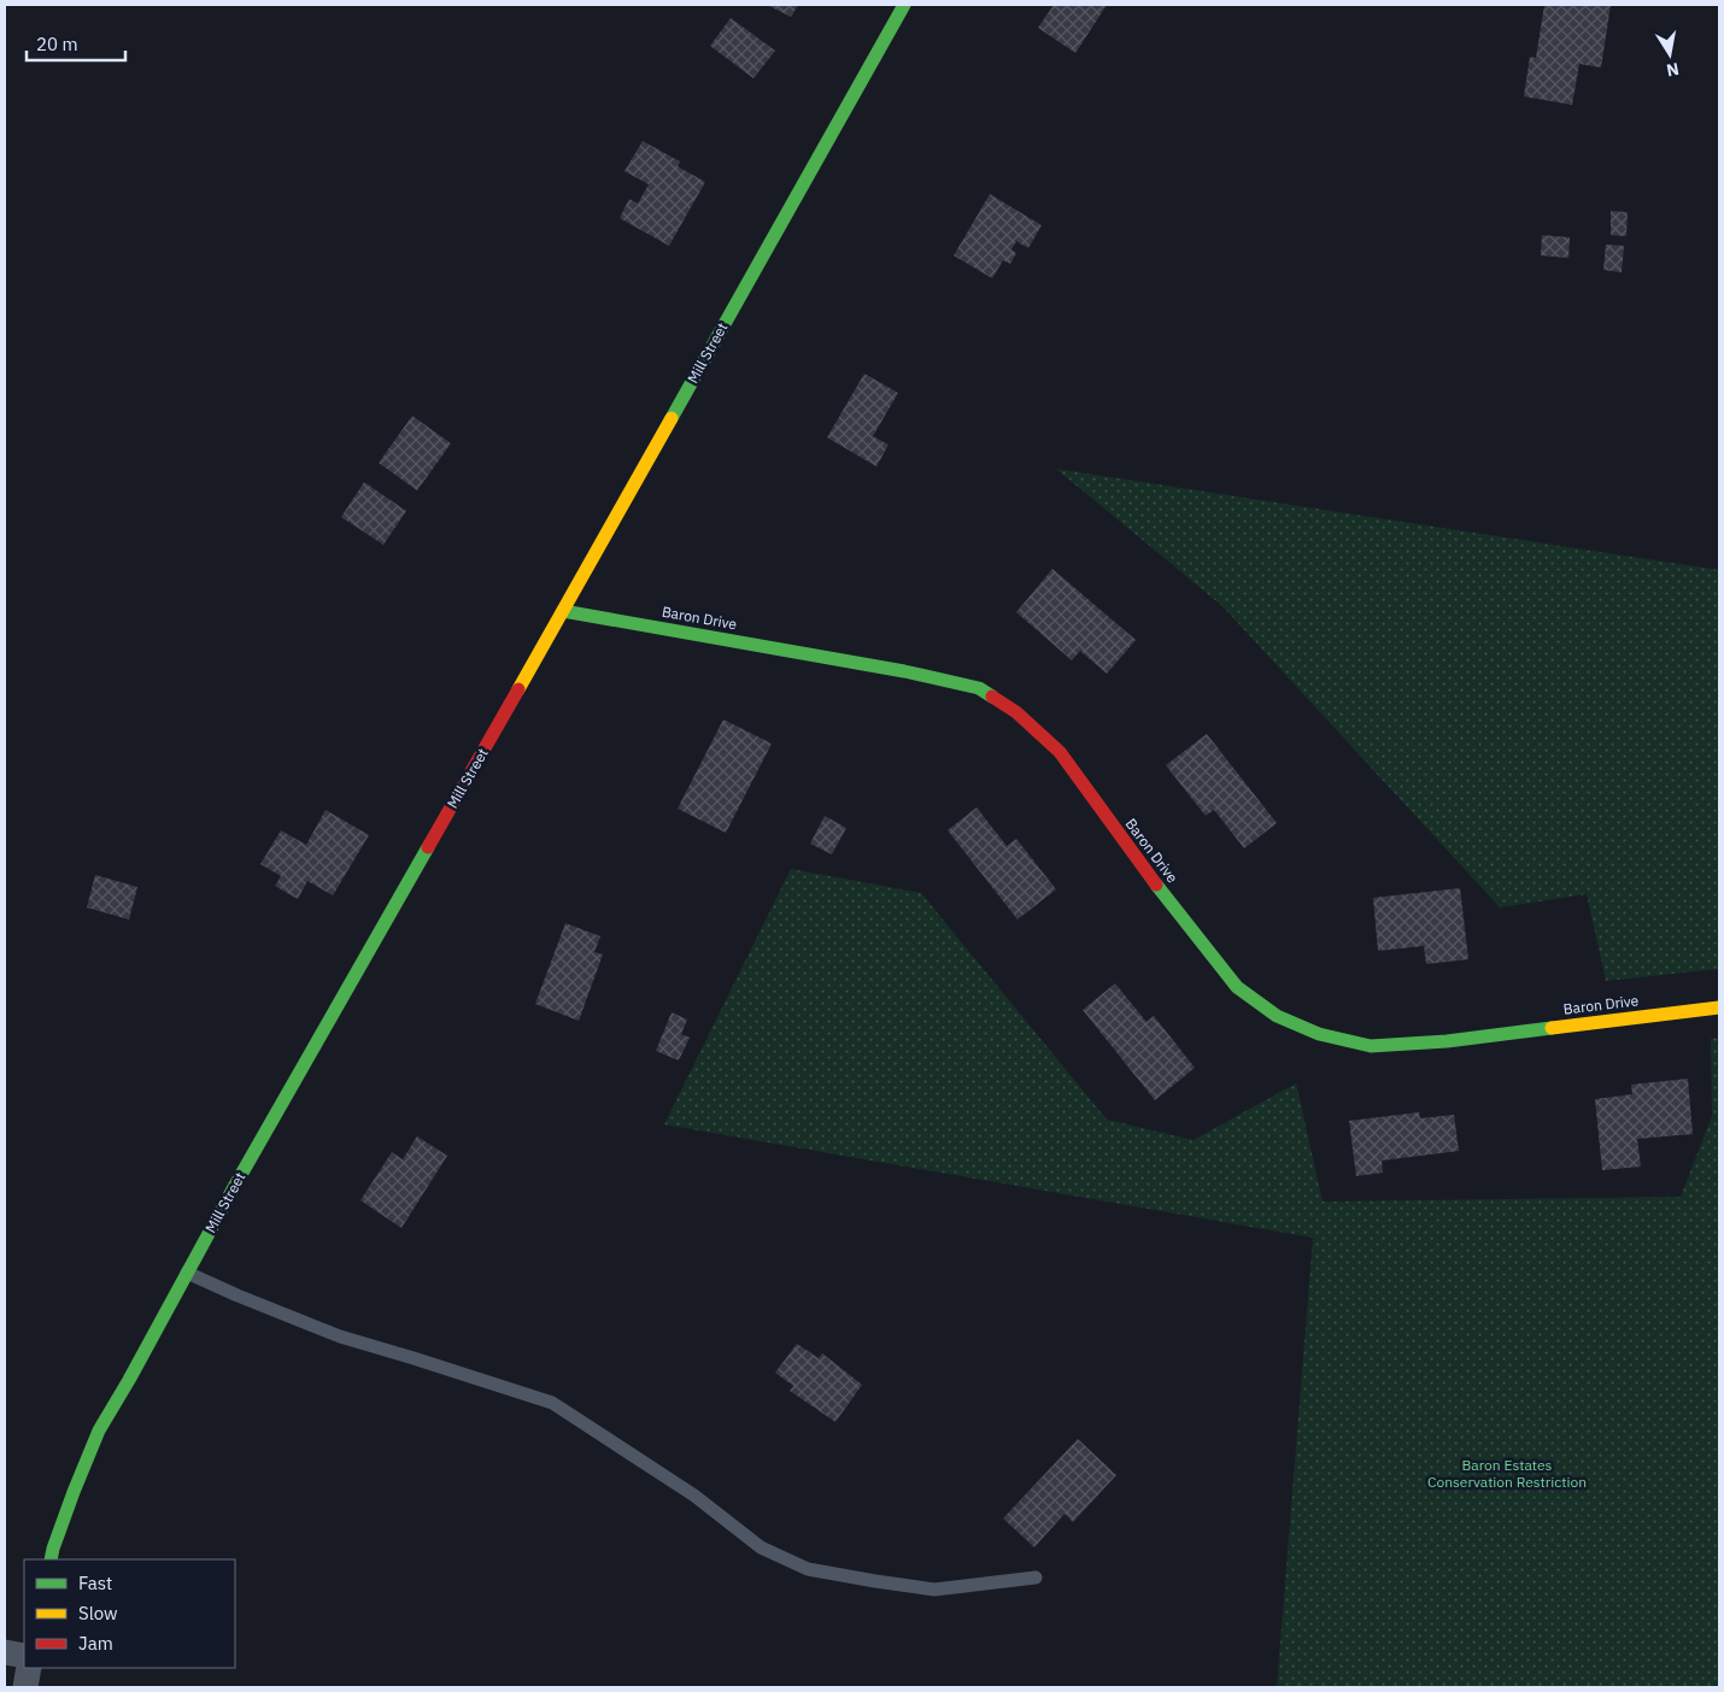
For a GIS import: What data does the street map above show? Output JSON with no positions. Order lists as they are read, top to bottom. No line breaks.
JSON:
{"streets":{"street":["Mill Street","Baron Drive"]},"crossings":[["Mill Street","Baron Drive"]],"parks":["Baron Estates Conservation Restriction"],"legend":["Fast","Slow","Jam"],"scale_bar":"20 m","north":"bottom"}
